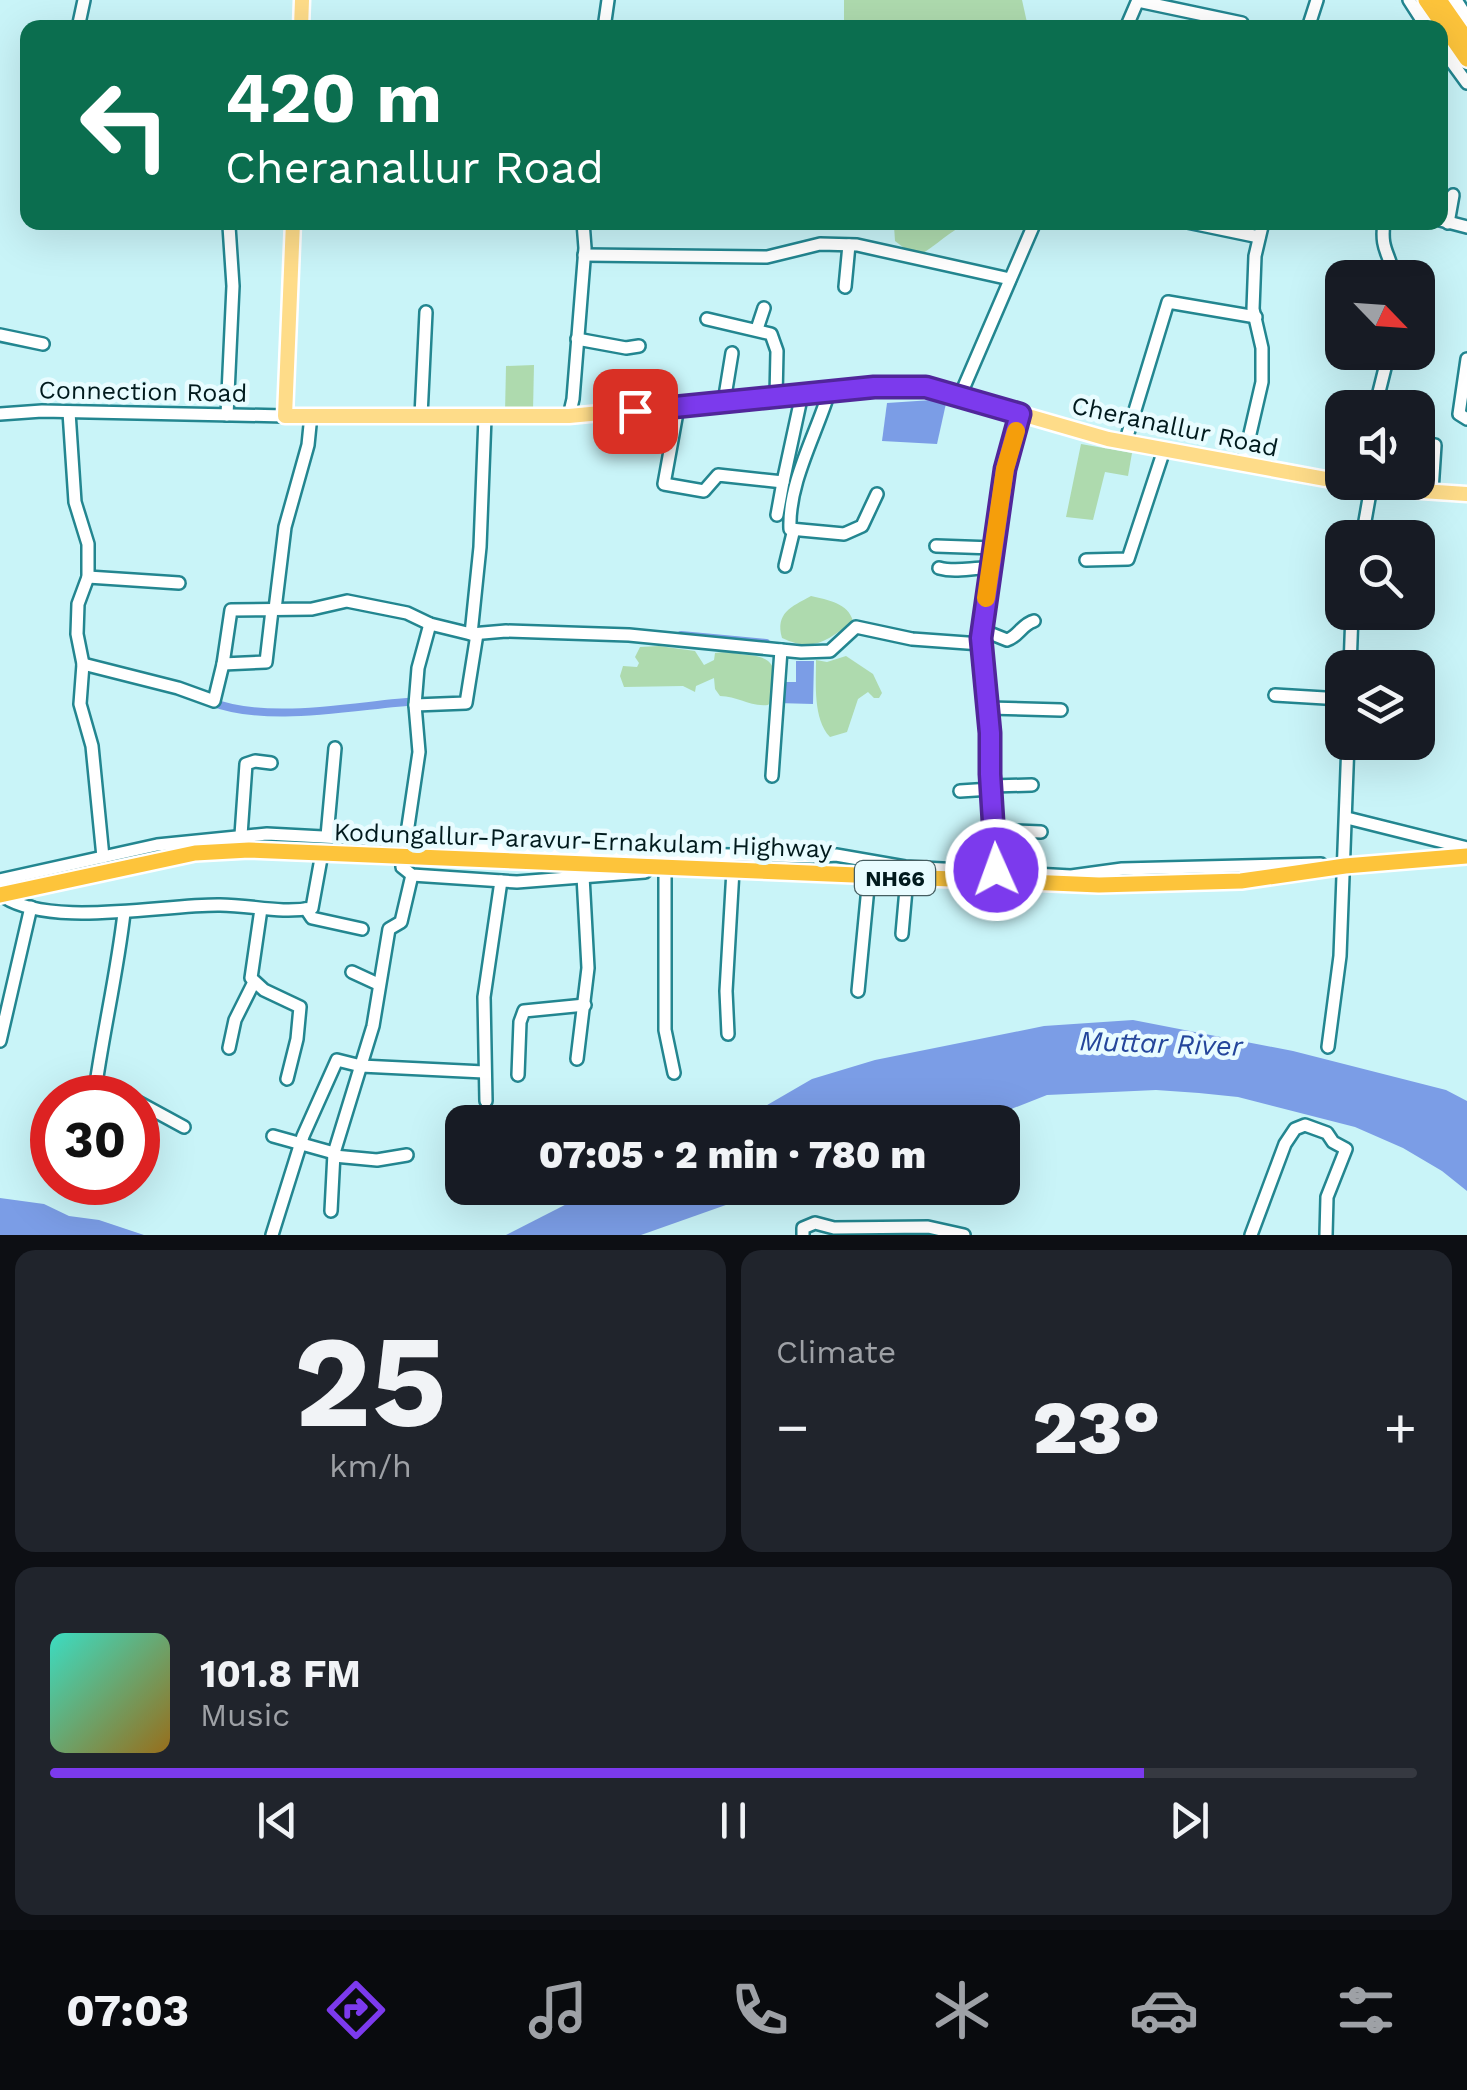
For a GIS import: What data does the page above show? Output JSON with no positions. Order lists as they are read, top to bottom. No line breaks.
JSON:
{"streets":{"highway":["Kodungallur-Paravur-Ernakulam Highway","NH66"],"main road":["Cheranallur Road"],"street":["Connection Road"]},"crossings":[["Connection Road","Cheranallur Road"]],"water":["Muttar River"],"north":"bottom right","page":{"turn":["420 m","Cheranallur Road"],"limit":"30","trip":"07:05 · 2 min · 780 m","tile":[["25","km/h"],"Climate"],"heat":["−","23°","+"],"song":["101.8 FM","Music"],"tabs":"07:03"}}
